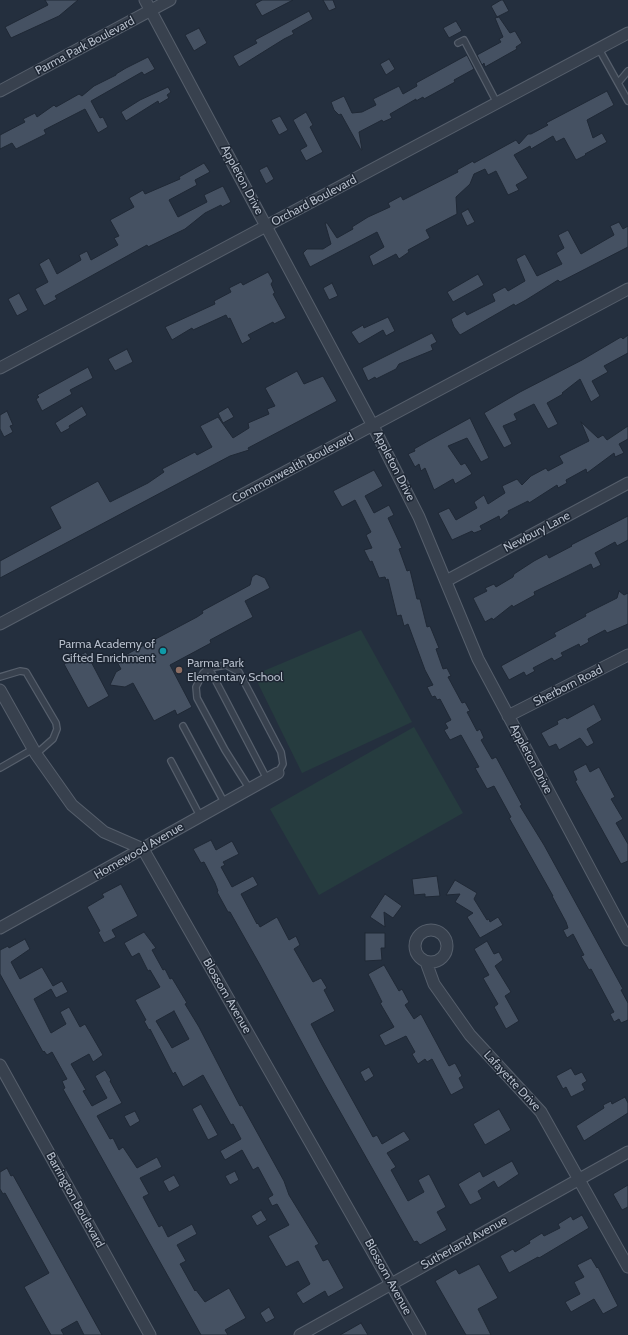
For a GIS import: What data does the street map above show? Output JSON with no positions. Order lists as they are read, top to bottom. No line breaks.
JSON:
{"streets":{"street":["Parma Park Boulevard","Appleton Drive","Orchard Boulevard","Commonwealth Boulevard","Newbury Lane","Sherborn Road","Homewood Avenue","Blossom Avenue","Lafayette Drive","Barrington Boulevard","Sutherland Avenue"]},"crossings":[["Parma Park Boulevard","Appleton Drive"],["Appleton Drive","Orchard Boulevard"],["Appleton Drive","Commonwealth Boulevard"],["Appleton Drive","Newbury Lane"],["Appleton Drive","Sherborn Road"],["Homewood Avenue","Blossom Avenue"],["Blossom Avenue","Sutherland Avenue"],["Lafayette Drive","Sutherland Avenue"]],"places":["Parma Academy of Gifted Enrichment","Parma Park Elementary School"]}
